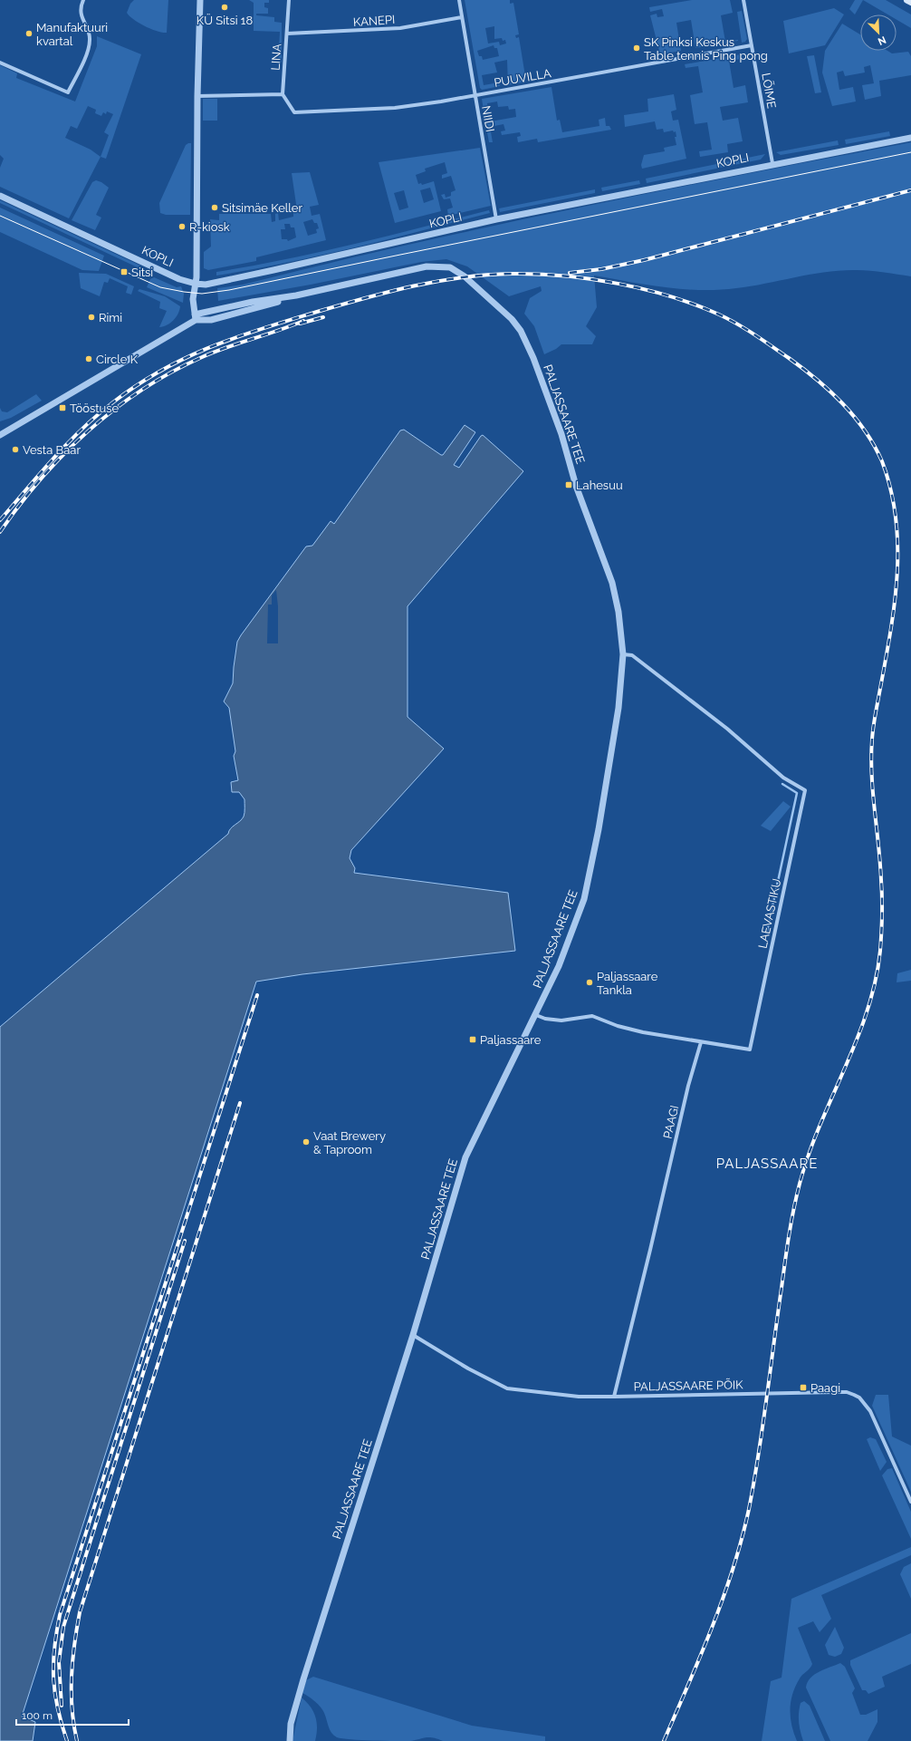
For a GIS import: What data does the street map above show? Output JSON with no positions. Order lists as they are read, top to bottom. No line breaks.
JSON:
{"streets":{"street":["KANEPI","LINA","PUUVILLA","LÕIME","NIIDI","KOPLI","PALJASSAARE TEE","LAEVASTIKU","PAAGI","PALJASSAARE PÕIK"]},"crossings":[["KANEPI","LINA"],["KANEPI","NIIDI"],["LINA","PUUVILLA"],["PUUVILLA","LÕIME"],["PUUVILLA","NIIDI"],["LÕIME","KOPLI"],["NIIDI","KOPLI"],["PALJASSAARE TEE","LAEVASTIKU"],["PALJASSAARE TEE","PALJASSAARE PÕIK"],["LAEVASTIKU","PAAGI"],["PAAGI","PALJASSAARE PÕIK"]],"districts":["PALJASSAARE"],"places":{"other":["KÜ Sitsi 18","Manufaktuuri kvartal","SK Pinksi Keskus Table tennis Ping pong","Sitsimäe Keller","R-kiosk","Rimi","Circle K","Vesta Baar","Paljassaare Tankla","Vaat Brewery & Taproom"],"transit":["Sitsi","Tööstuse","Lahesuu","Paljassaare","Paagi"]},"scale_bar":"100 m","north":"bottom right"}
